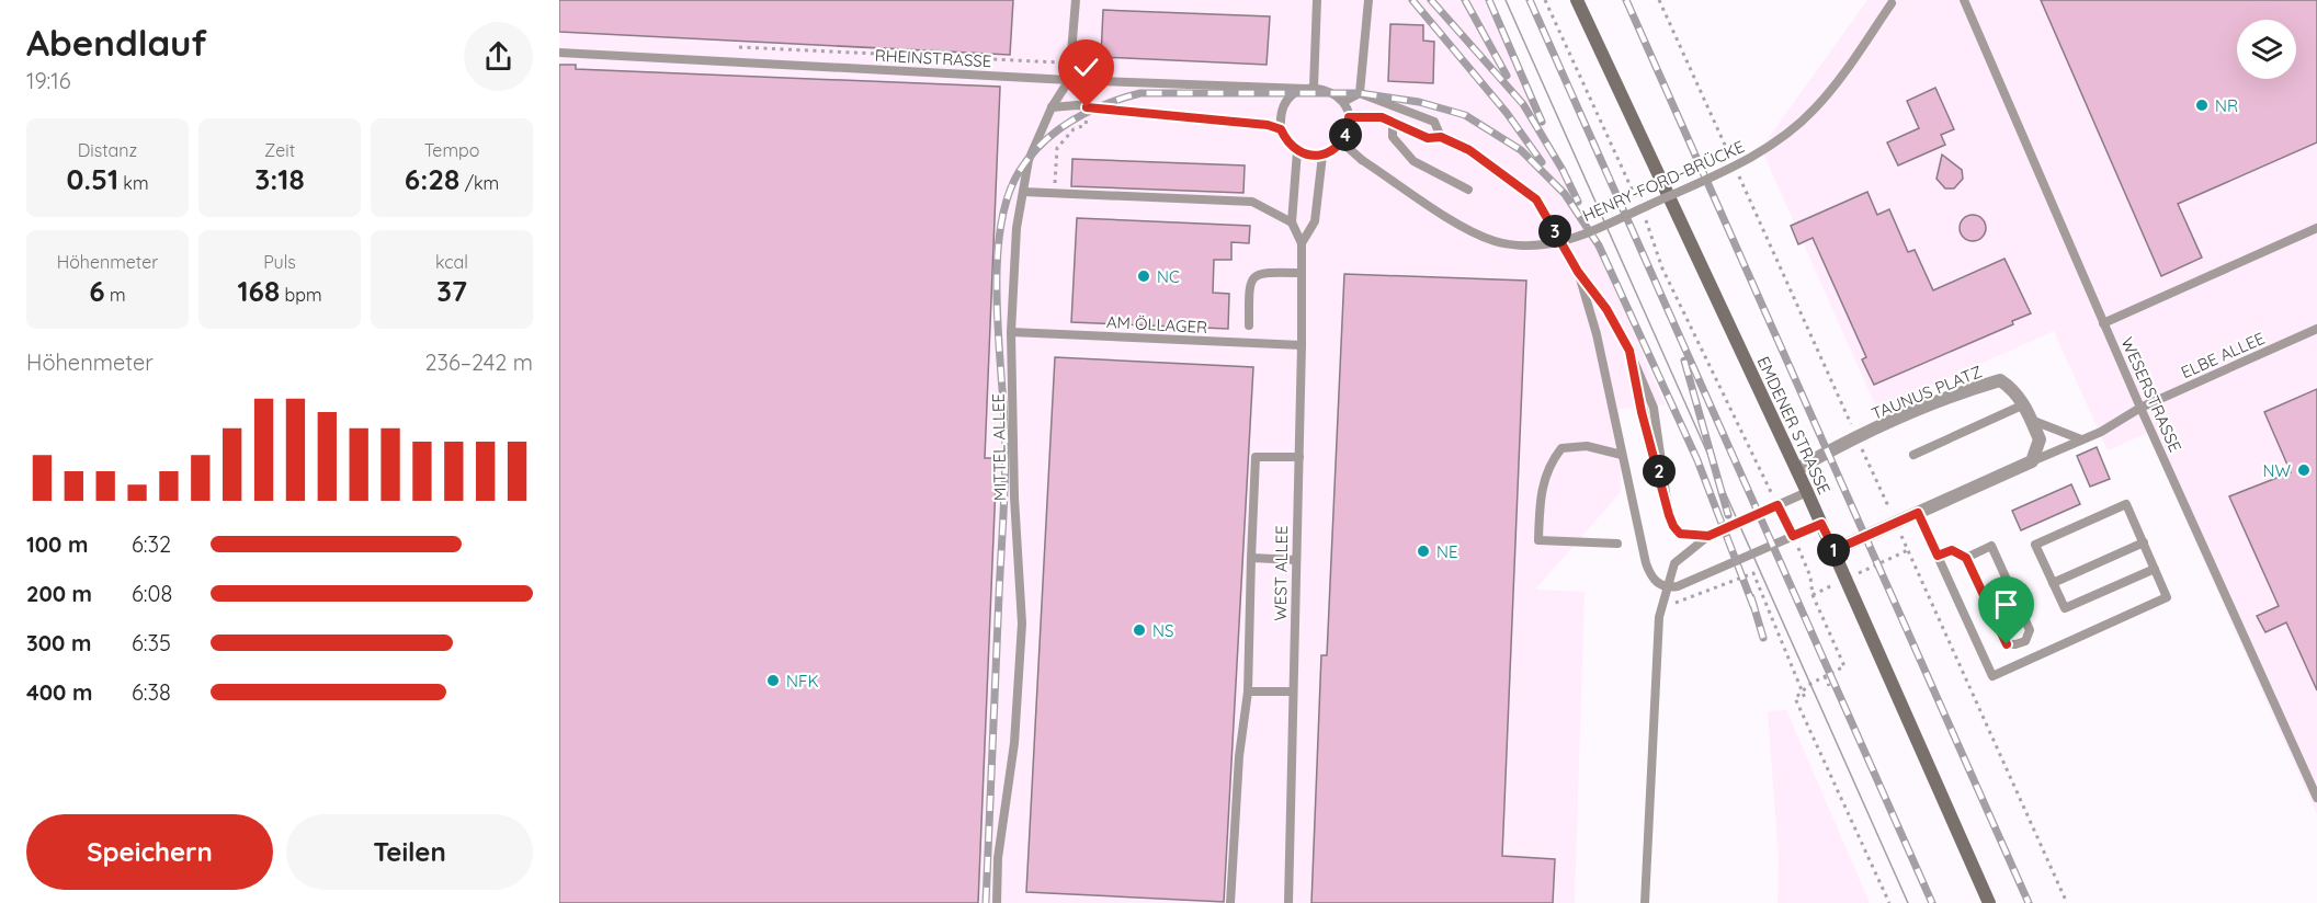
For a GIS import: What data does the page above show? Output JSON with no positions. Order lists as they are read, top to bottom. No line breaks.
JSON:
{"streets":{"street":["TAUNUS PLATZ","EMDENER STRASSE"],"lane":["RHEINSTRASSE","HENRY-FORD-BRÜCKE","AM ÖLLAGER","ELBE ALLEE","WESERSTRASSE","MITTEL ALLEE","WEST ALLEE"]},"crossings":[["RHEINSTRASSE","HENRY-FORD-BRÜCKE"],["RHEINSTRASSE","MITTEL ALLEE"],["RHEINSTRASSE","WEST ALLEE"],["HENRY-FORD-BRÜCKE","WEST ALLEE"],["AM ÖLLAGER","MITTEL ALLEE"],["AM ÖLLAGER","WEST ALLEE"],["ELBE ALLEE","TAUNUS PLATZ"],["ELBE ALLEE","WESERSTRASSE"],["TAUNUS PLATZ","EMDENER STRASSE"]],"places":["NR","NC","NW","NE","NS","NFK"],"page":{"heading":["Abendlauf","19:16"],"stats":[["Distanz","0.51 km"],["Zeit","3:18"],["Tempo","6:28 /km"],["Höhenmeter","6 m"],["Puls","168 bpm"],["kcal","37"]],"pins":["4","3","2","1"],"chart":["Höhenmeter","236–242 m"],"list":[{"name":"100 m","note":"6:32"},{"name":"200 m","note":"6:08"},{"name":"300 m","note":"6:35"},{"name":"400 m","note":"6:38"}],"buttons":["Speichern","Teilen"]}}
